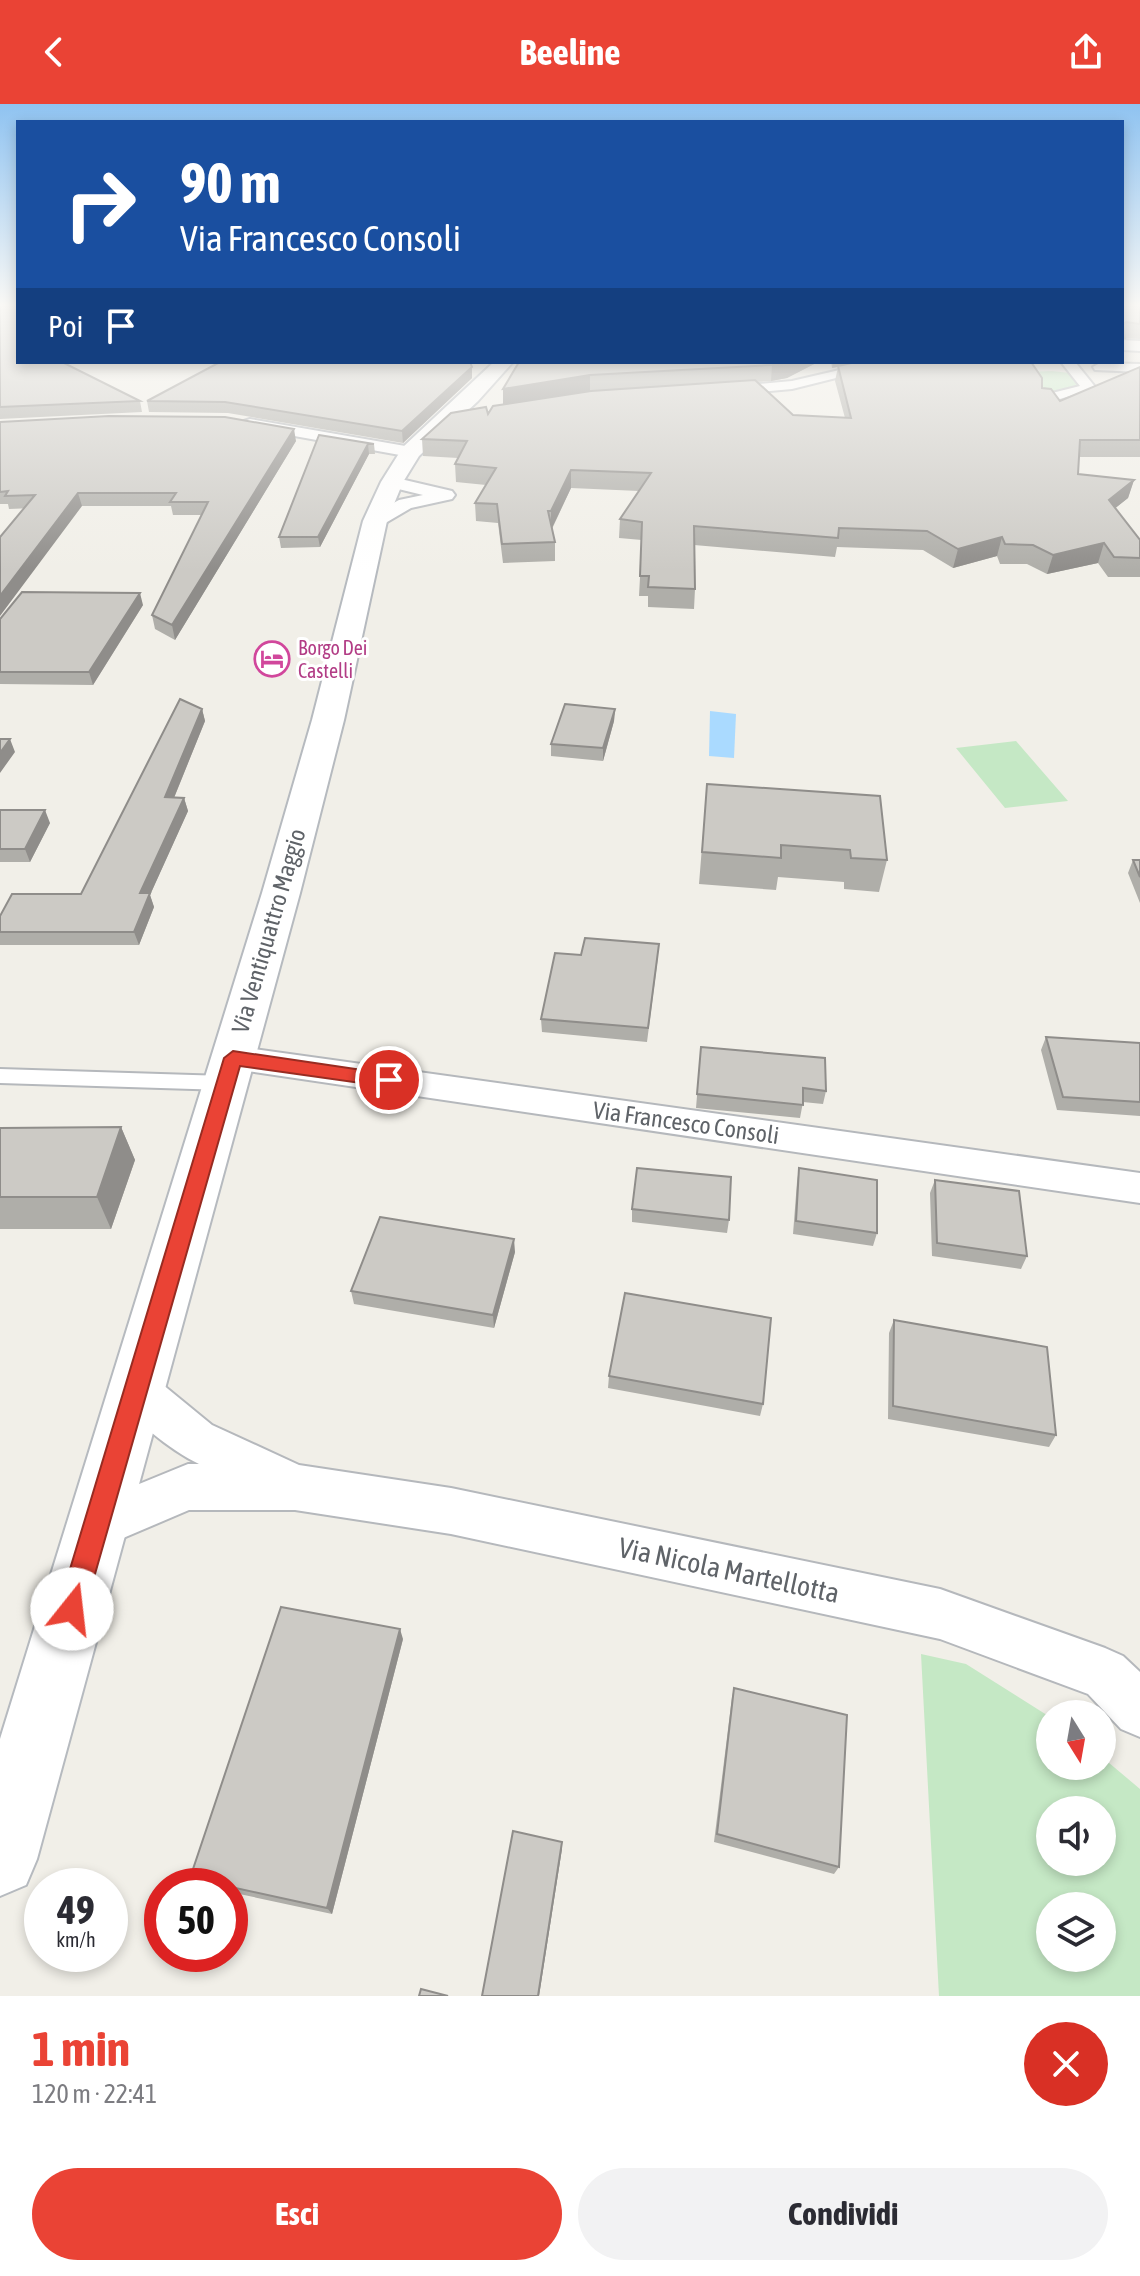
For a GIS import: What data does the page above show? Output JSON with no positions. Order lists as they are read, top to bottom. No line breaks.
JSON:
{"streets":{"main road":["Via Ventiquattro Maggio"],"street":["Via Francesco Consoli","Via Nicola Martellotta"]},"crossings":[["Via Ventiquattro Maggio","Via Francesco Consoli"]],"places":{"hotel":["Borgo Dei Castelli"]},"north":"bottom","page":{"header":"Beeline","turn":["90 m","Via Francesco Consoli"],"then":"Poi","speed":"49 km/h","limit":"50","heading":["1 min","120 m · 22:41"],"buttons":["Esci","Condividi"]}}
